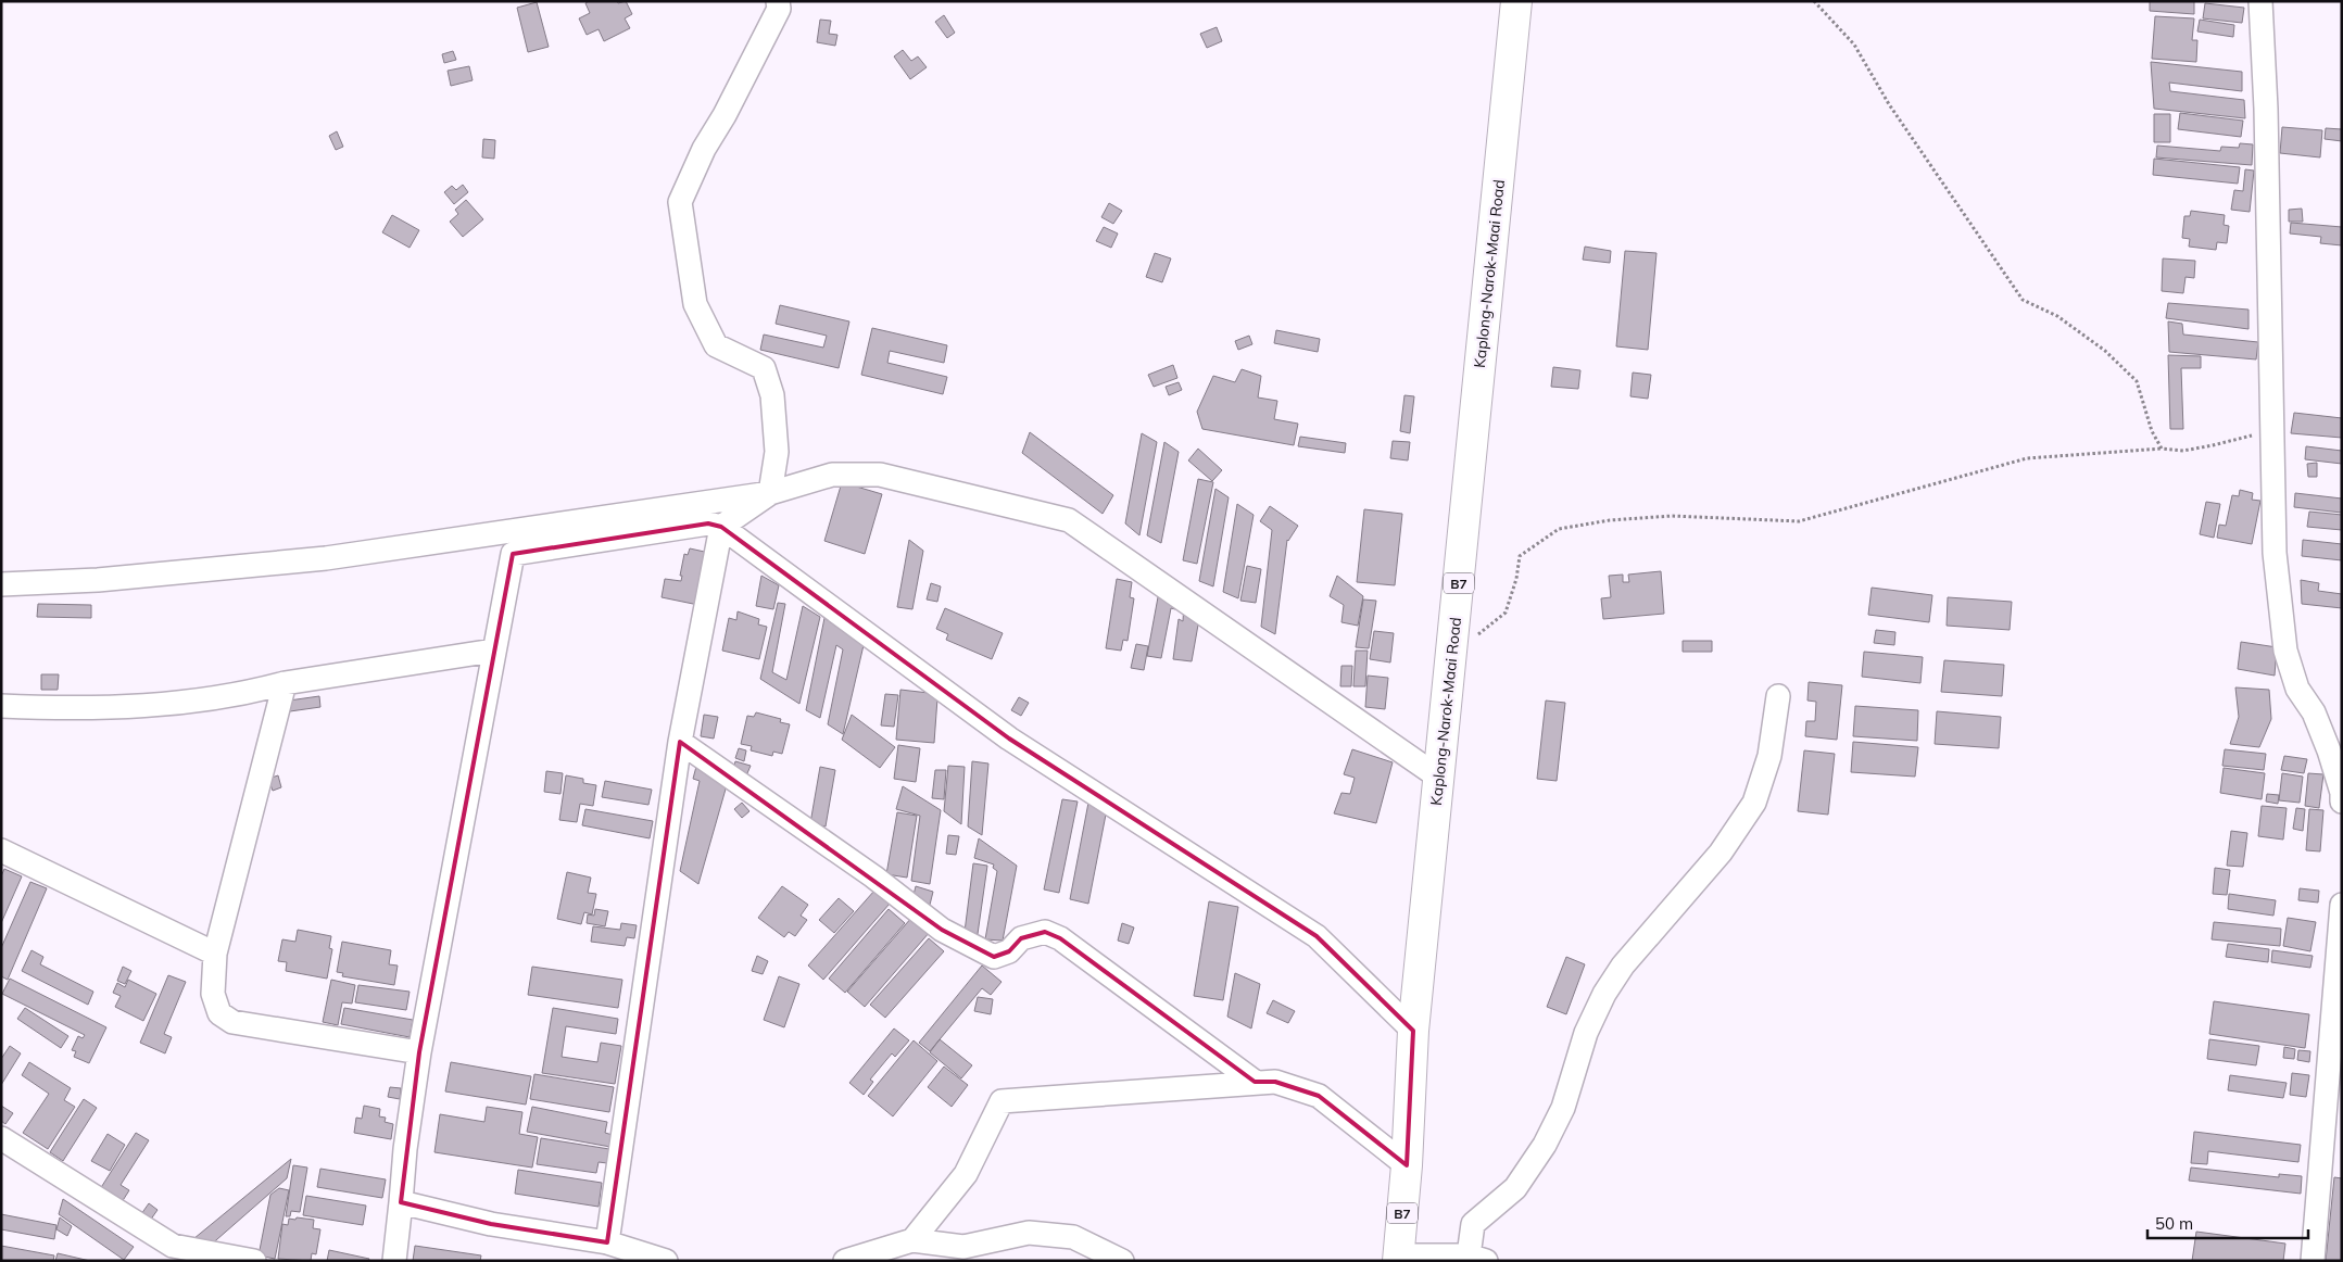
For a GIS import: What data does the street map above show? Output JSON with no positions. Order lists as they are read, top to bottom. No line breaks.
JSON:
{"streets":{"highway":["Kaplong-Narok-Maai Road","B7"]},"scale_bar":"50 m"}
